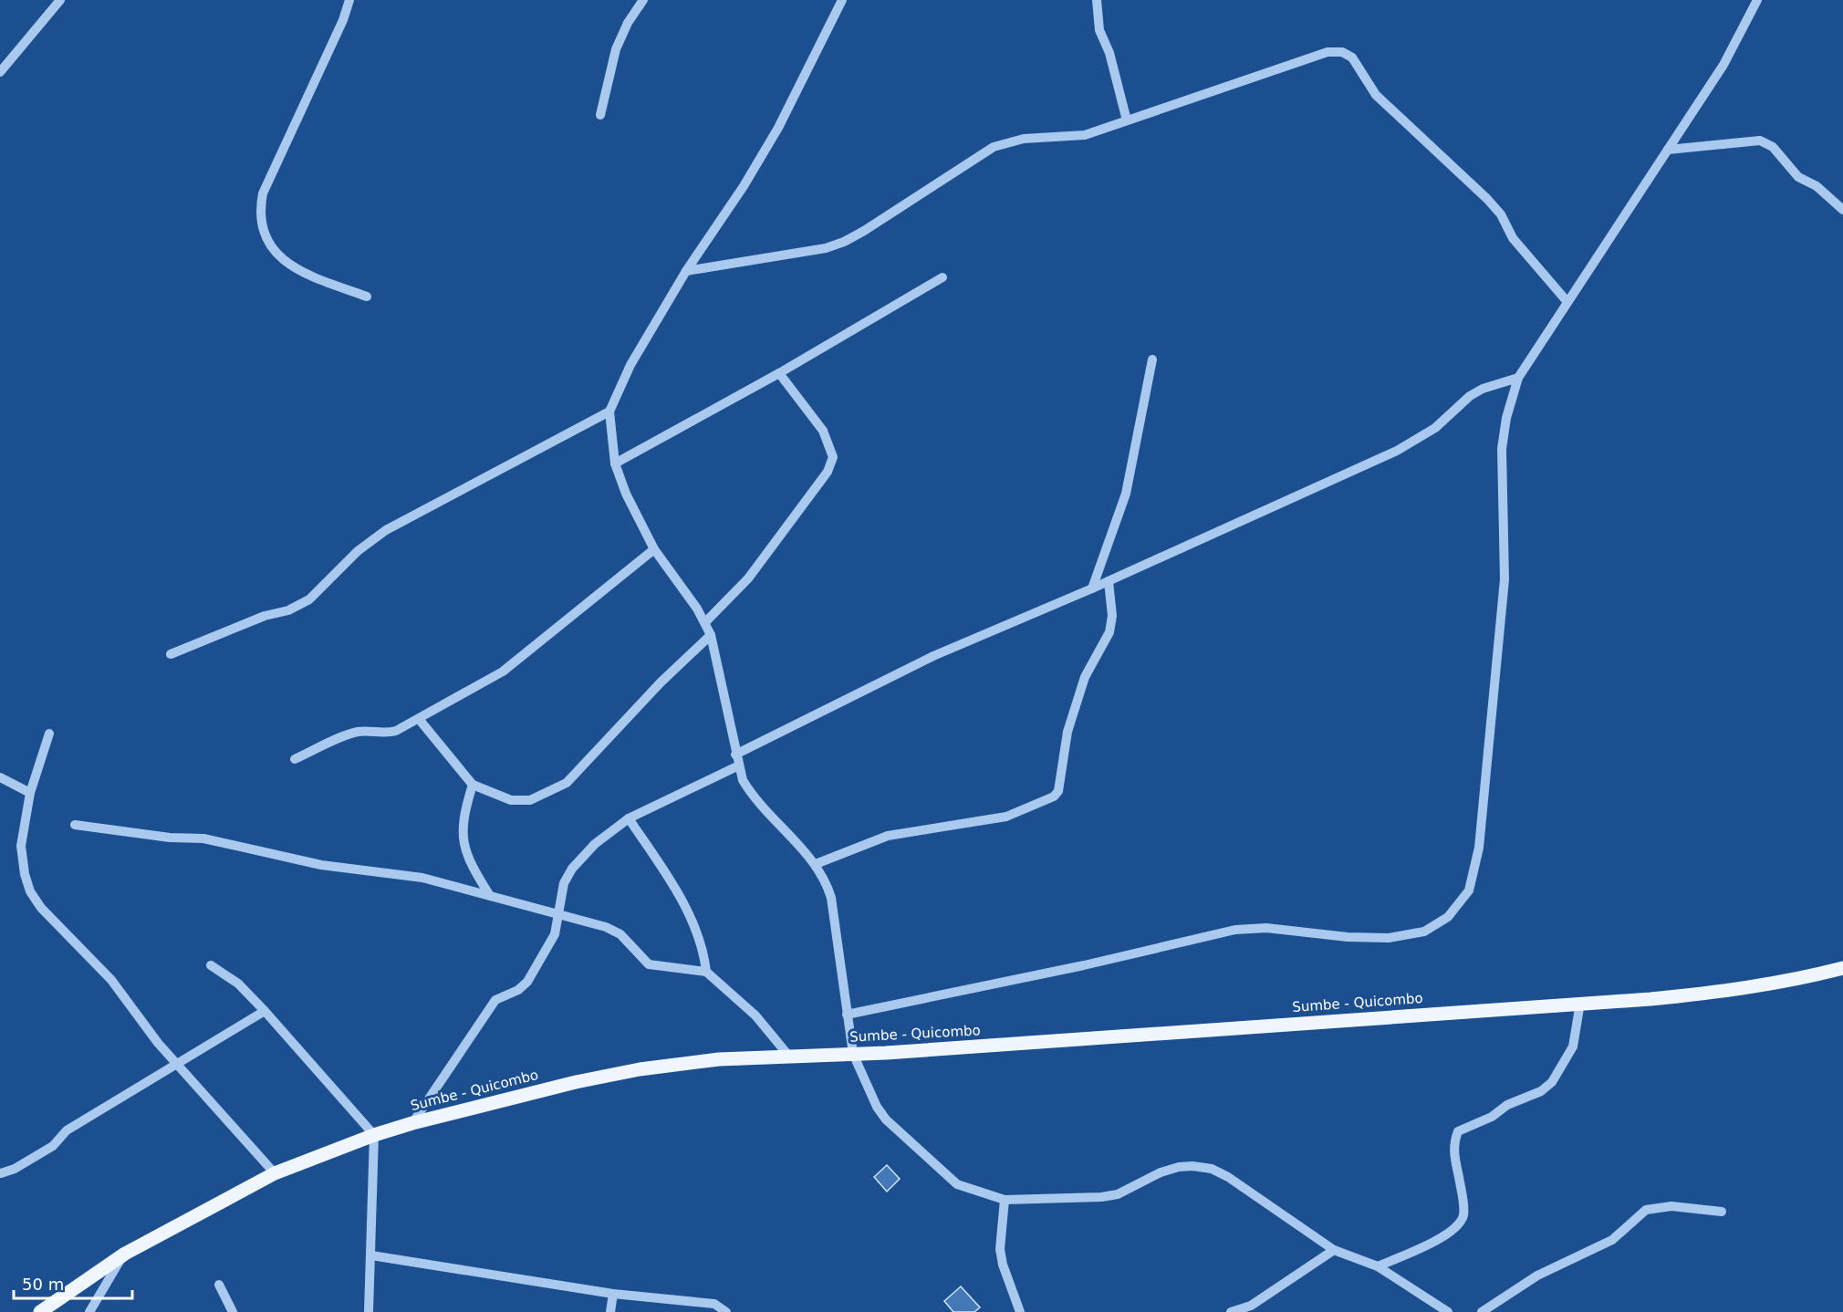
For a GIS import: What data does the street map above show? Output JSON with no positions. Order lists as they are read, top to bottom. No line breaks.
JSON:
{"streets":{"main road":["Sumbe - Quicombo"]},"scale_bar":"50 m"}
